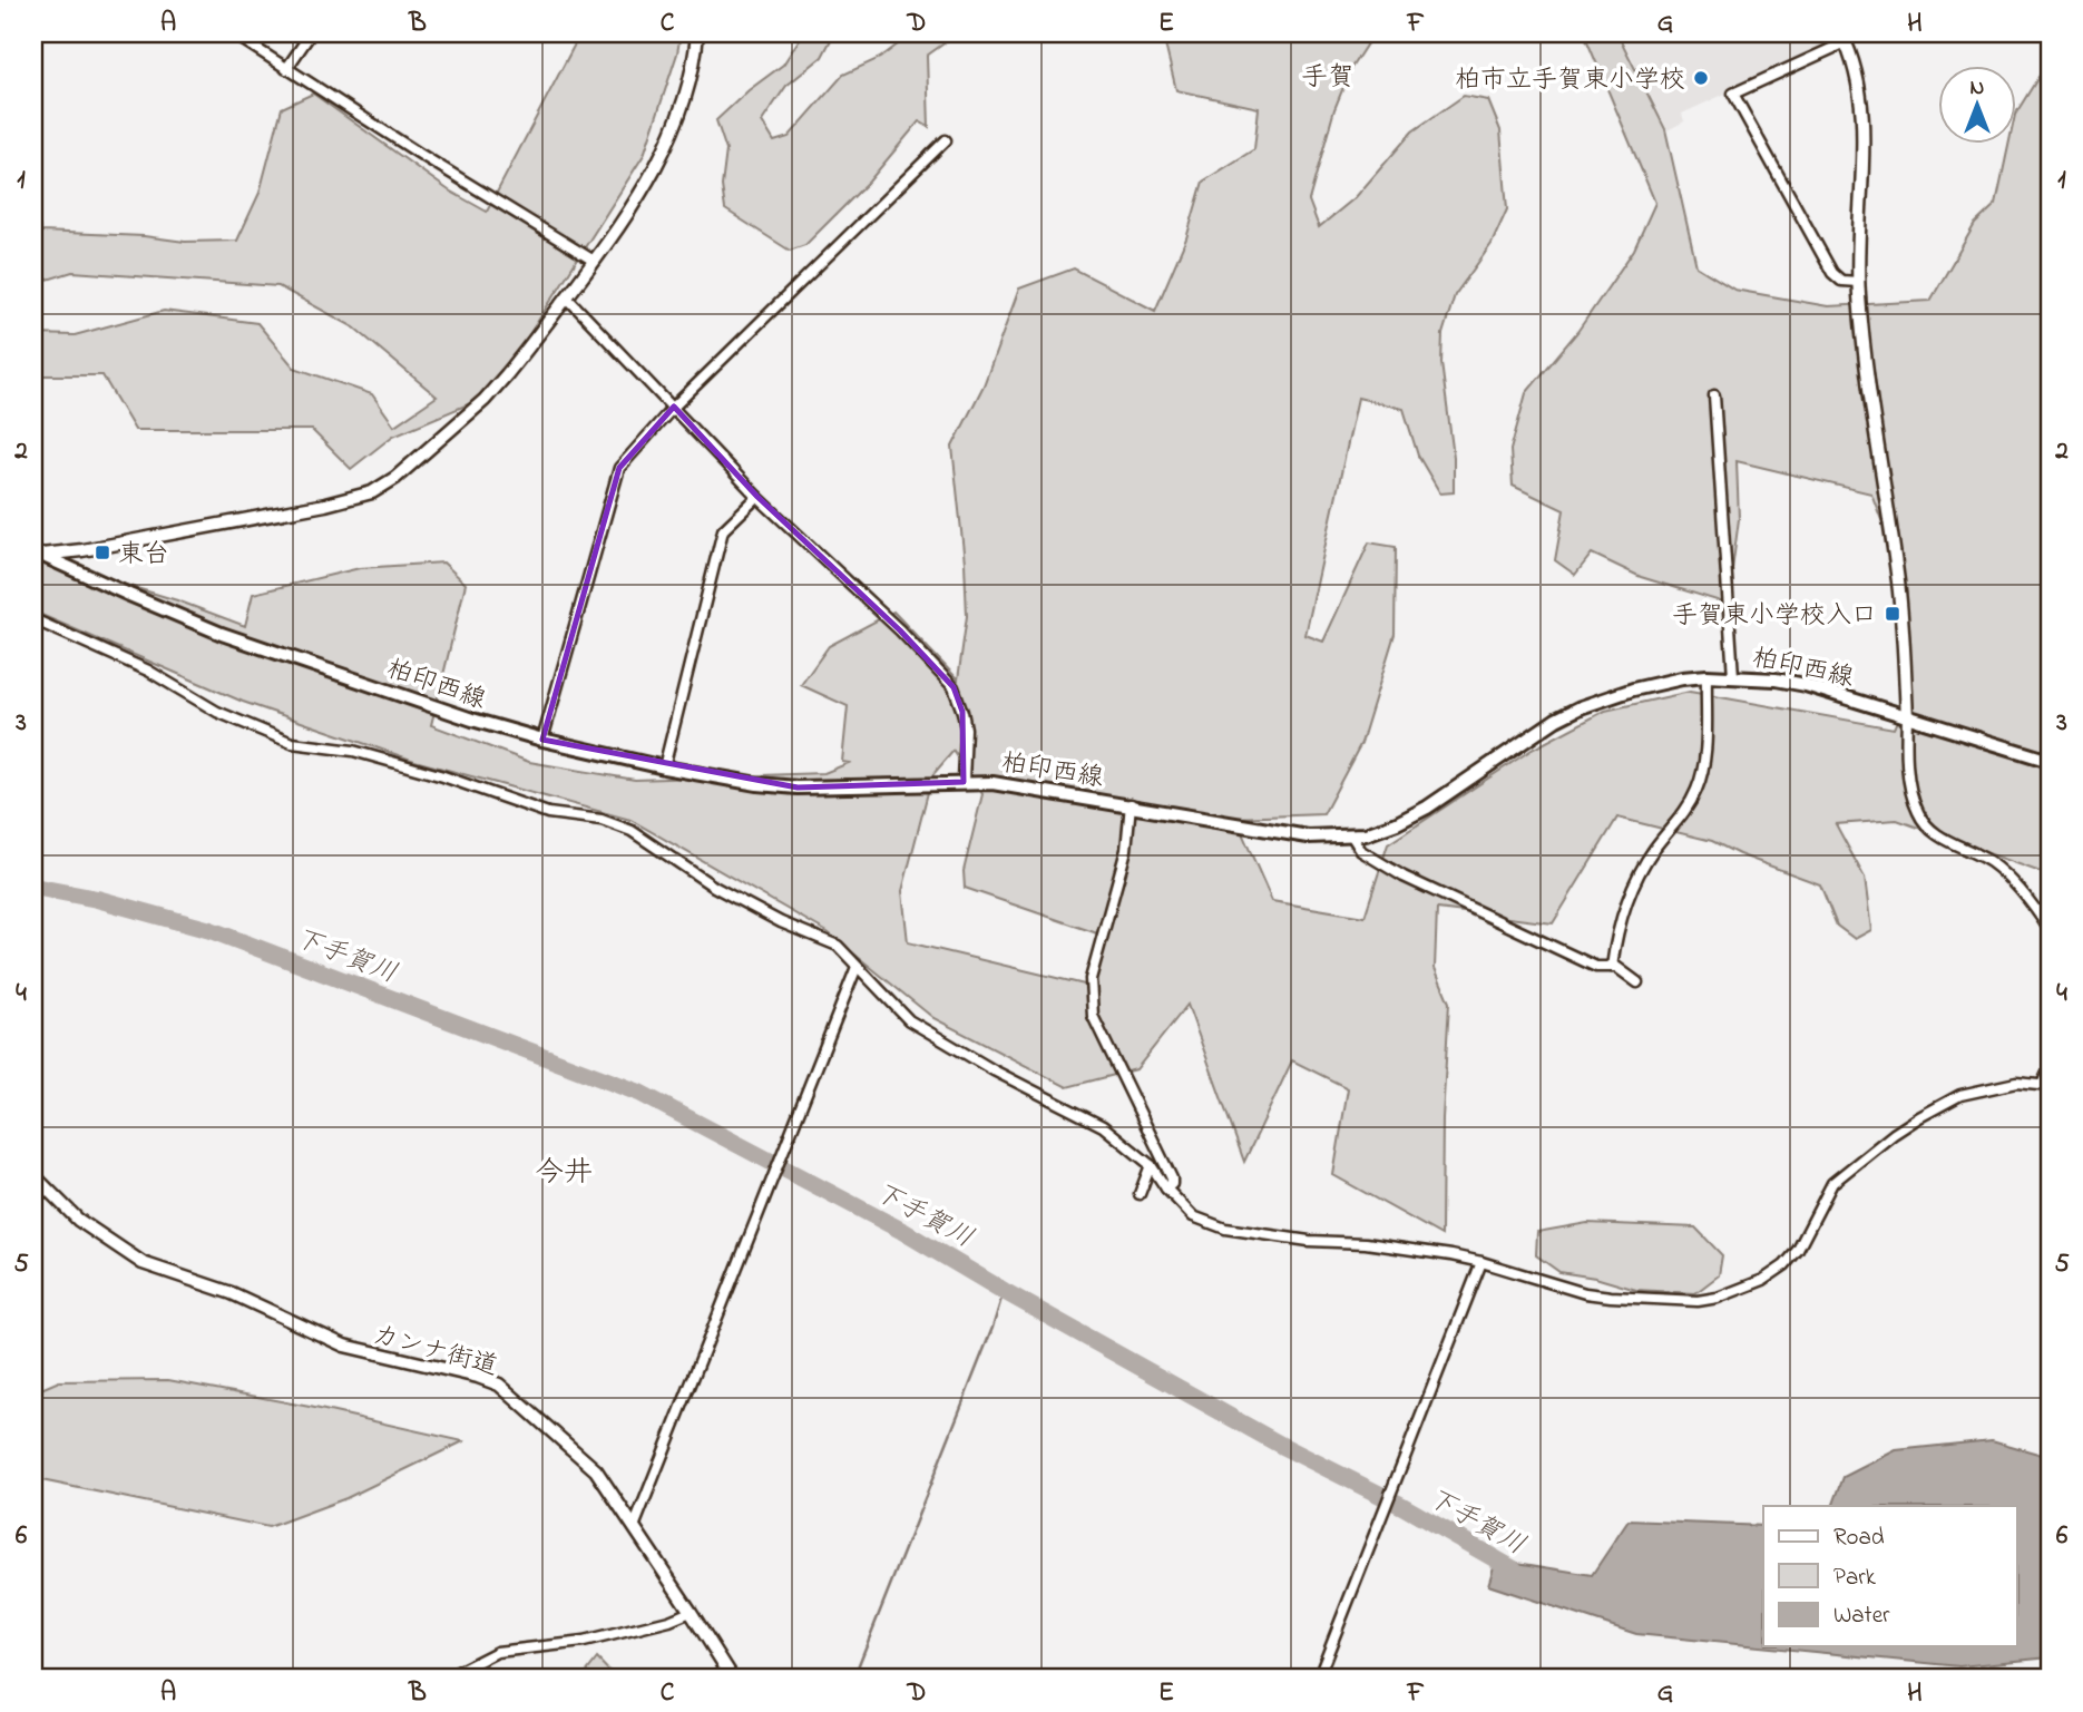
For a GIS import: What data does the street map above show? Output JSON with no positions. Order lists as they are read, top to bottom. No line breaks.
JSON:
{"streets":{"main road":["柏印西線"],"street":["カンナ街道"]},"districts":["手賀","今井"],"water":["下手賀川"],"places":{"other":["柏市立手賀東小学校"],"transit":["東台","手賀東小学校入口"]},"legend":["Road","Park","Water"],"north":"top","grid":{"columns":["A","B","C","D","E","F","G","H"],"rows":["1","2","3","4","5","6"]}}
